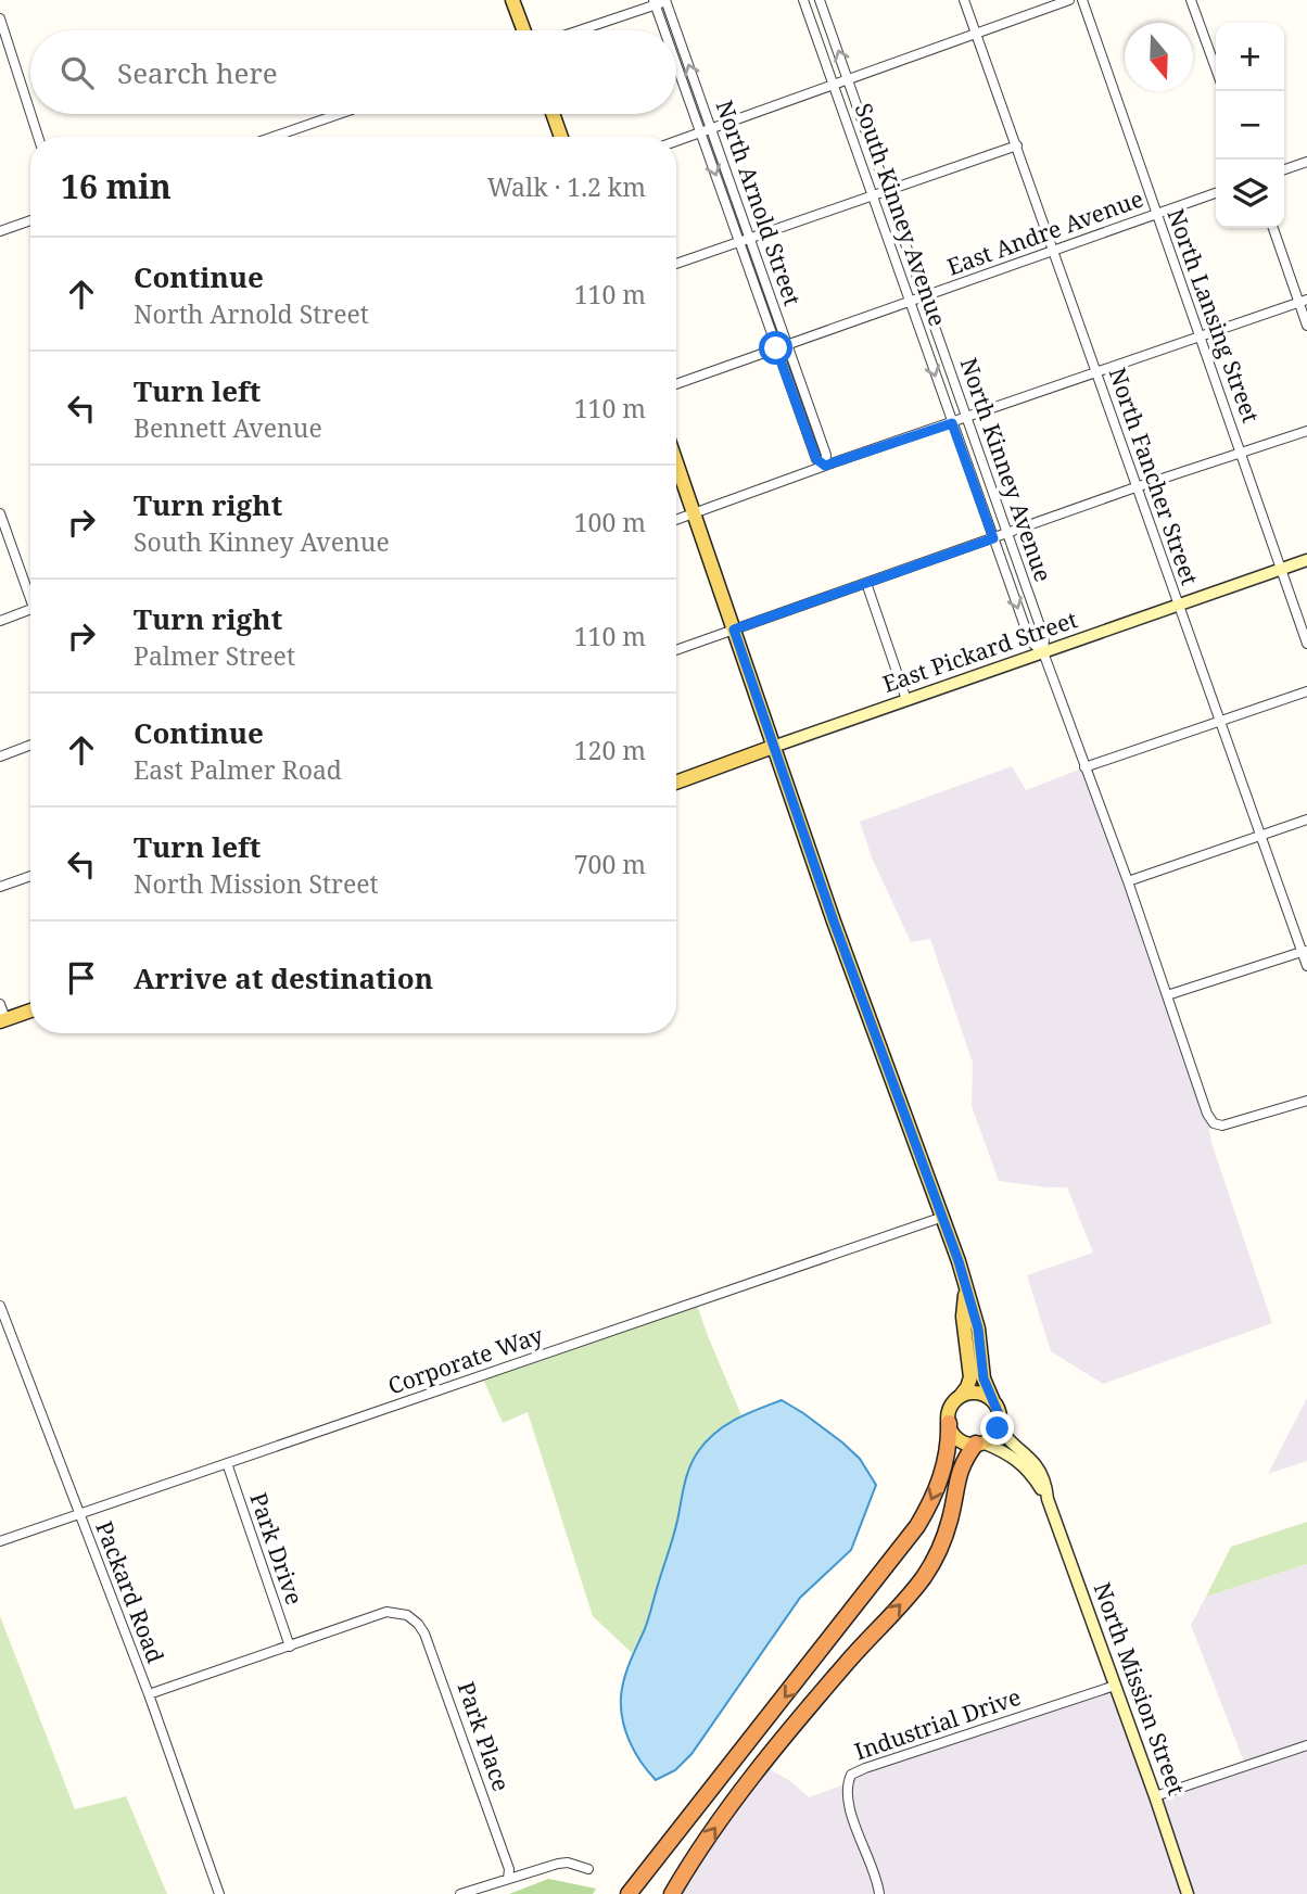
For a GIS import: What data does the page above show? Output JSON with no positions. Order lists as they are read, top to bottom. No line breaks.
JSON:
{"streets":{"main road":["East Pickard Street","North Mission Street"],"street":["North Arnold Street","South Kinney Avenue","East Andre Avenue","North Lansing Street","North Kinney Avenue","North Fancher Street","Corporate Way","Park Drive","Packard Road","Industrial Drive","Park Place"]},"crossings":[["North Arnold Street","East Andre Avenue"],["South Kinney Avenue","East Andre Avenue"],["South Kinney Avenue","North Kinney Avenue"],["South Kinney Avenue","East Pickard Street"],["East Andre Avenue","North Lansing Street"],["East Andre Avenue","North Kinney Avenue"],["East Andre Avenue","North Fancher Street"],["North Lansing Street","East Pickard Street"],["North Kinney Avenue","East Pickard Street"],["North Fancher Street","East Pickard Street"],["East Pickard Street","North Mission Street"],["Corporate Way","Park Drive"],["Corporate Way","Packard Road"],["Corporate Way","North Mission Street"],["Park Drive","Park Place"],["North Mission Street","Industrial Drive"]],"one_way":["South Kinney Avenue"],"north":"bottom","page":{"map_buttons":["+","−"],"search":"Search here","heading":["16 min","Walk · 1.2 km"],"list":[["Continue","North Arnold Street","110 m"],["Turn left","Bennett Avenue","110 m"],["Turn right","South Kinney Avenue","100 m"],["Turn right","Palmer Street","110 m"],["Continue","East Palmer Road","120 m"],["Turn left","North Mission Street","700 m"],"Arrive at destination"]}}
